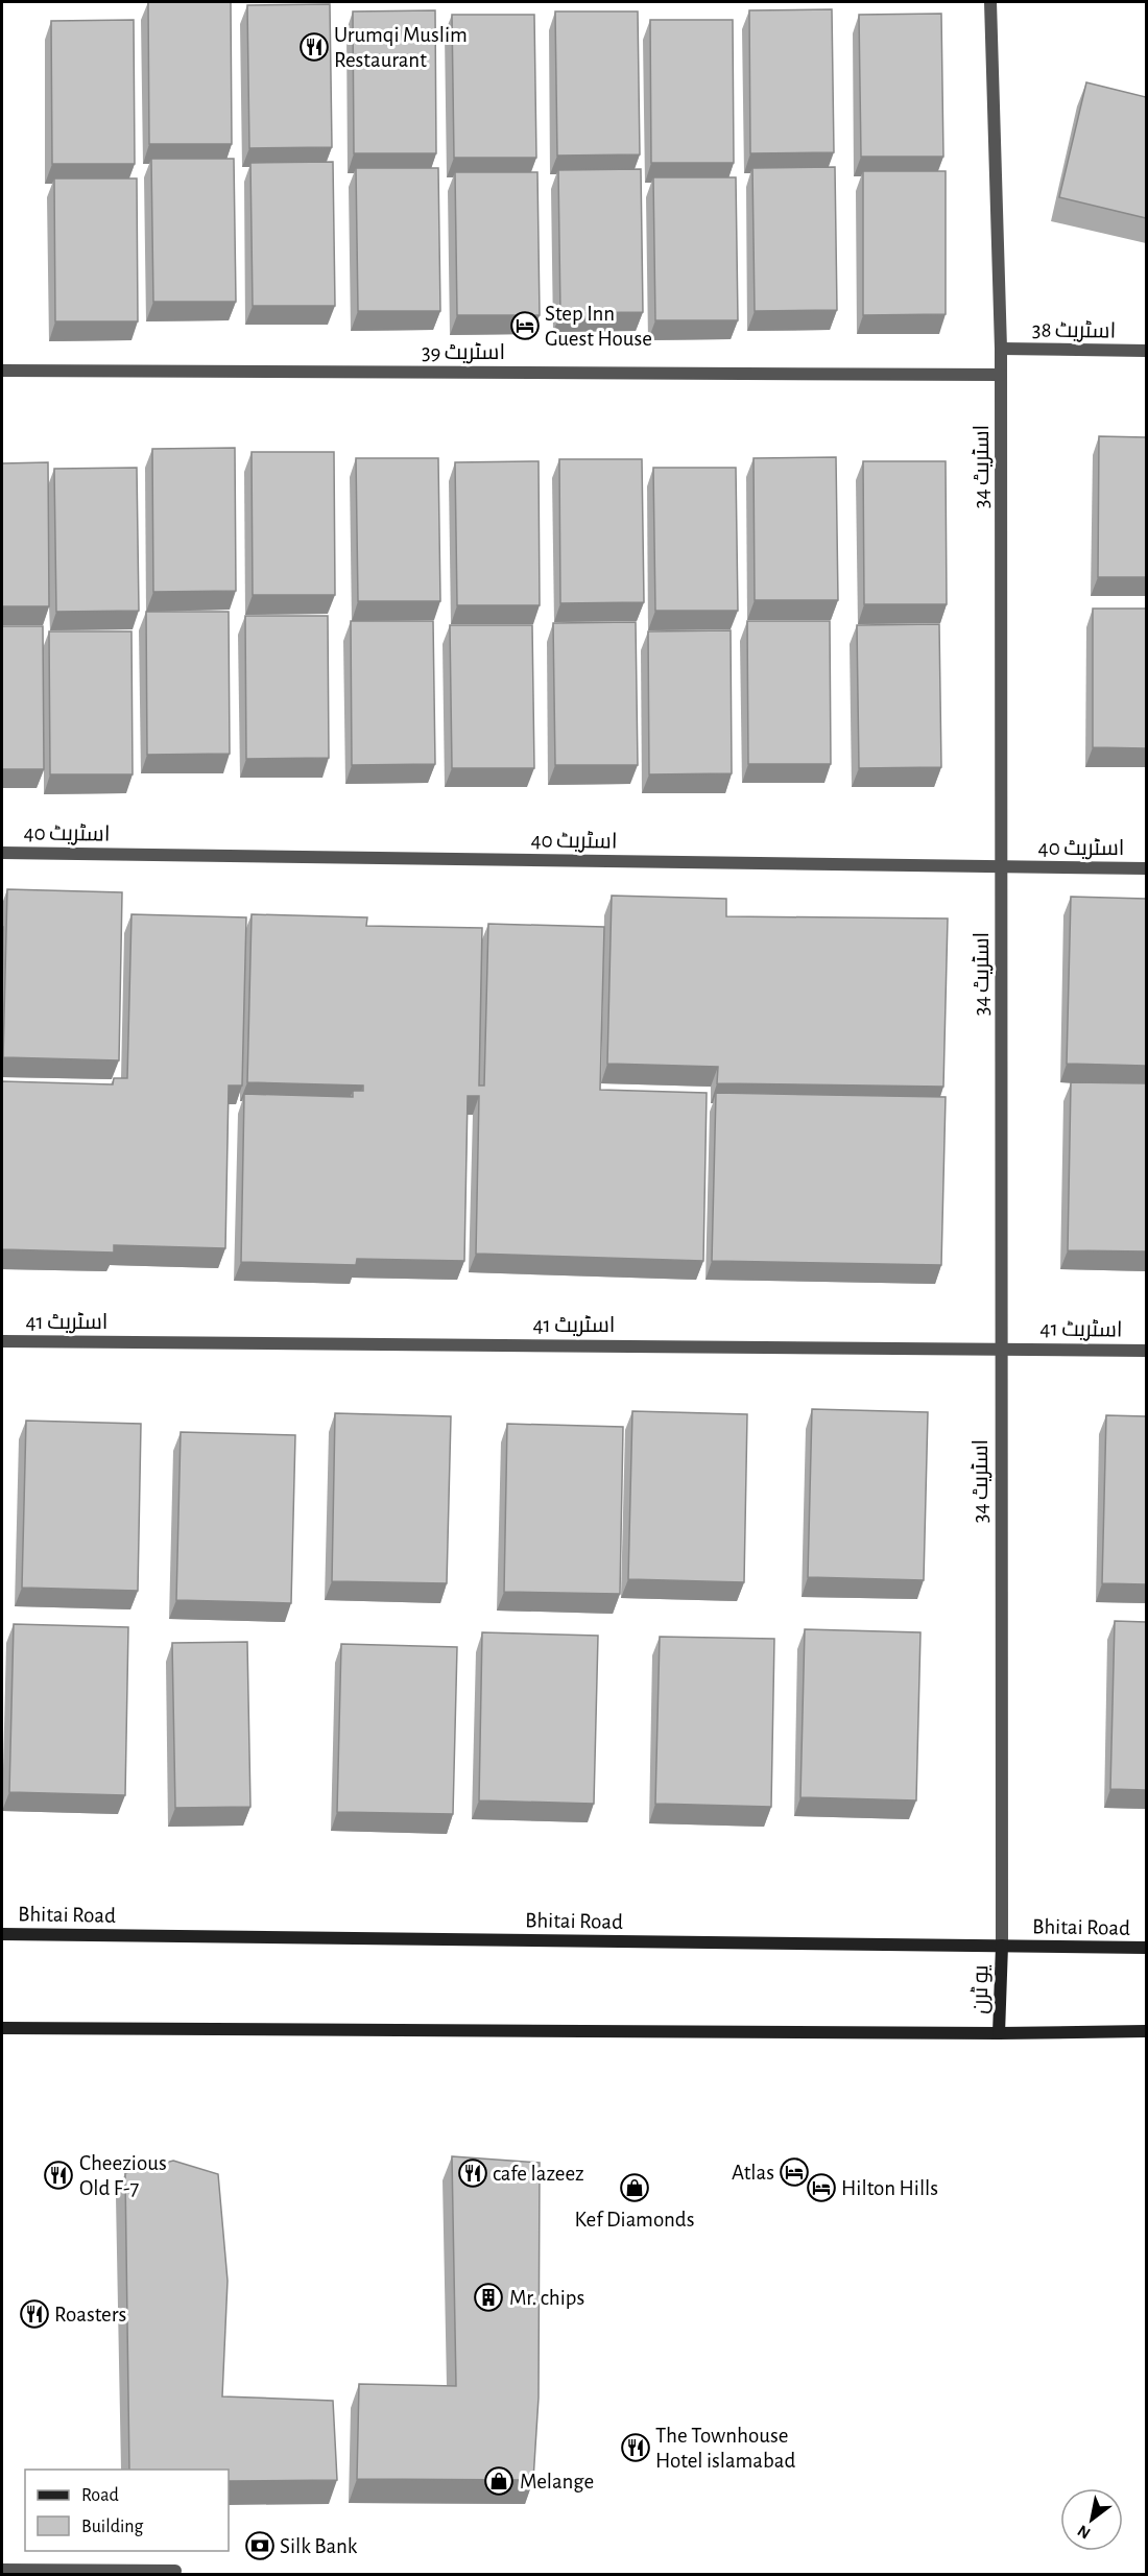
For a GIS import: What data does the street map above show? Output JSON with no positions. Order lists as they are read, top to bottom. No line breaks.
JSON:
{"streets":{"street":["اسٹریٹ 38","اسٹریٹ 39","اسٹریٹ 34","اسٹریٹ 40","اسٹریٹ 41","Bhitai Road","یو ٹرن"]},"crossings":[["اسٹریٹ 38","اسٹریٹ 34"],["اسٹریٹ 39","اسٹریٹ 34"],["اسٹریٹ 34","اسٹریٹ 40"],["اسٹریٹ 34","اسٹریٹ 41"],["اسٹریٹ 34","Bhitai Road"],["اسٹریٹ 34","یو ٹرن"],["Bhitai Road","یو ٹرن"]],"places":{"restaurant":["Urumqi Muslim Restaurant","cafe lazeez","Cheezious Old F-7","Roasters","The Townhouse Hotel islamabad"],"hotel":["Step Inn Guest House","Atlas","Hilton Hills"],"shop":["Kef Diamonds","Melange"],"building":["Mr. chips"],"bank":["Silk Bank"]},"legend":["Road","Building"],"north":"bottom left"}
